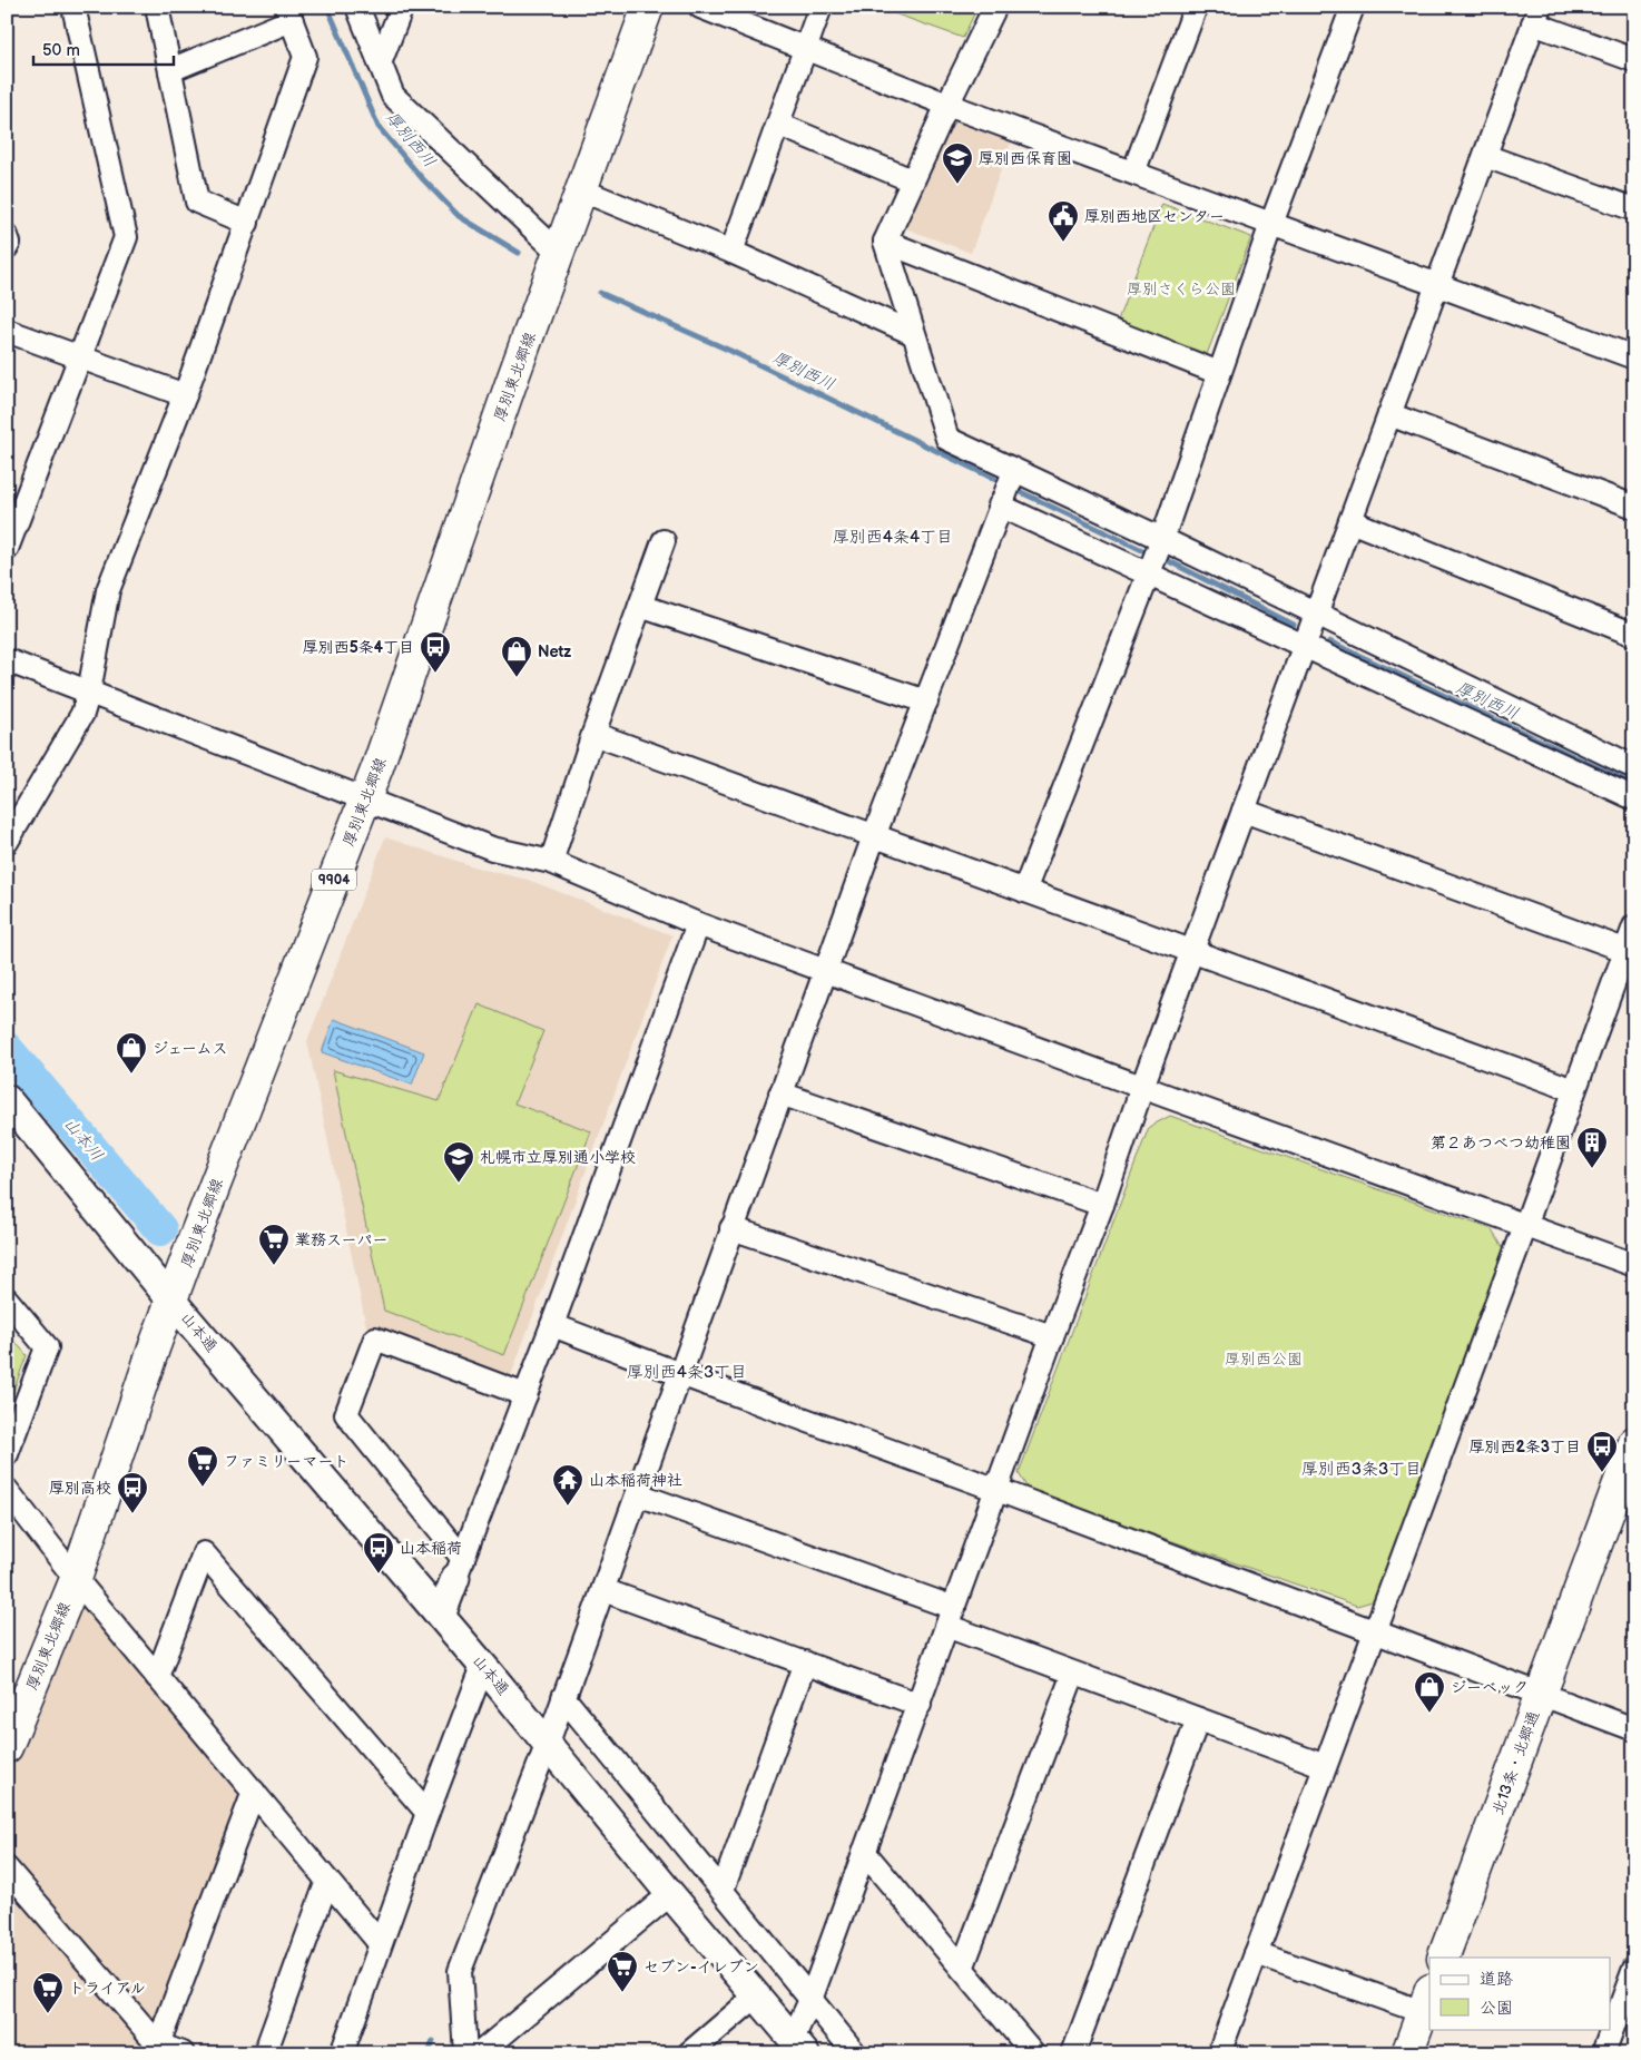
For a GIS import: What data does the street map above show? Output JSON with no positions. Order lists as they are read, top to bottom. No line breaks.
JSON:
{"streets":{"main road":["厚別東北郷線","9904","北13条・北郷通"],"street":["山本通"]},"crossings":[["厚別東北郷線","山本通"]],"districts":["厚別西4条4丁目","厚別西4条3丁目","厚別西3条3丁目"],"water":["厚別西川","山本川"],"parks":["厚別さくら公園","厚別西公園"],"places":{"school or university":["厚別西保育園","札幌市立厚別通小学校"],"public building":["厚別西地区センター"],"bus stop":["厚別西5条4丁目","厚別西2条3丁目","厚別高校","山本稲荷"],"shop":["Netz","ジェームス","ジーベック"],"building":["第２あつべつ幼稚園"],"supermarket":["業務スーパー","ファミリーマート","セブン-イレブン","トライアル"],"temple":["山本稲荷神社"]},"legend":["道路","公園"],"scale_bar":"50 m"}
